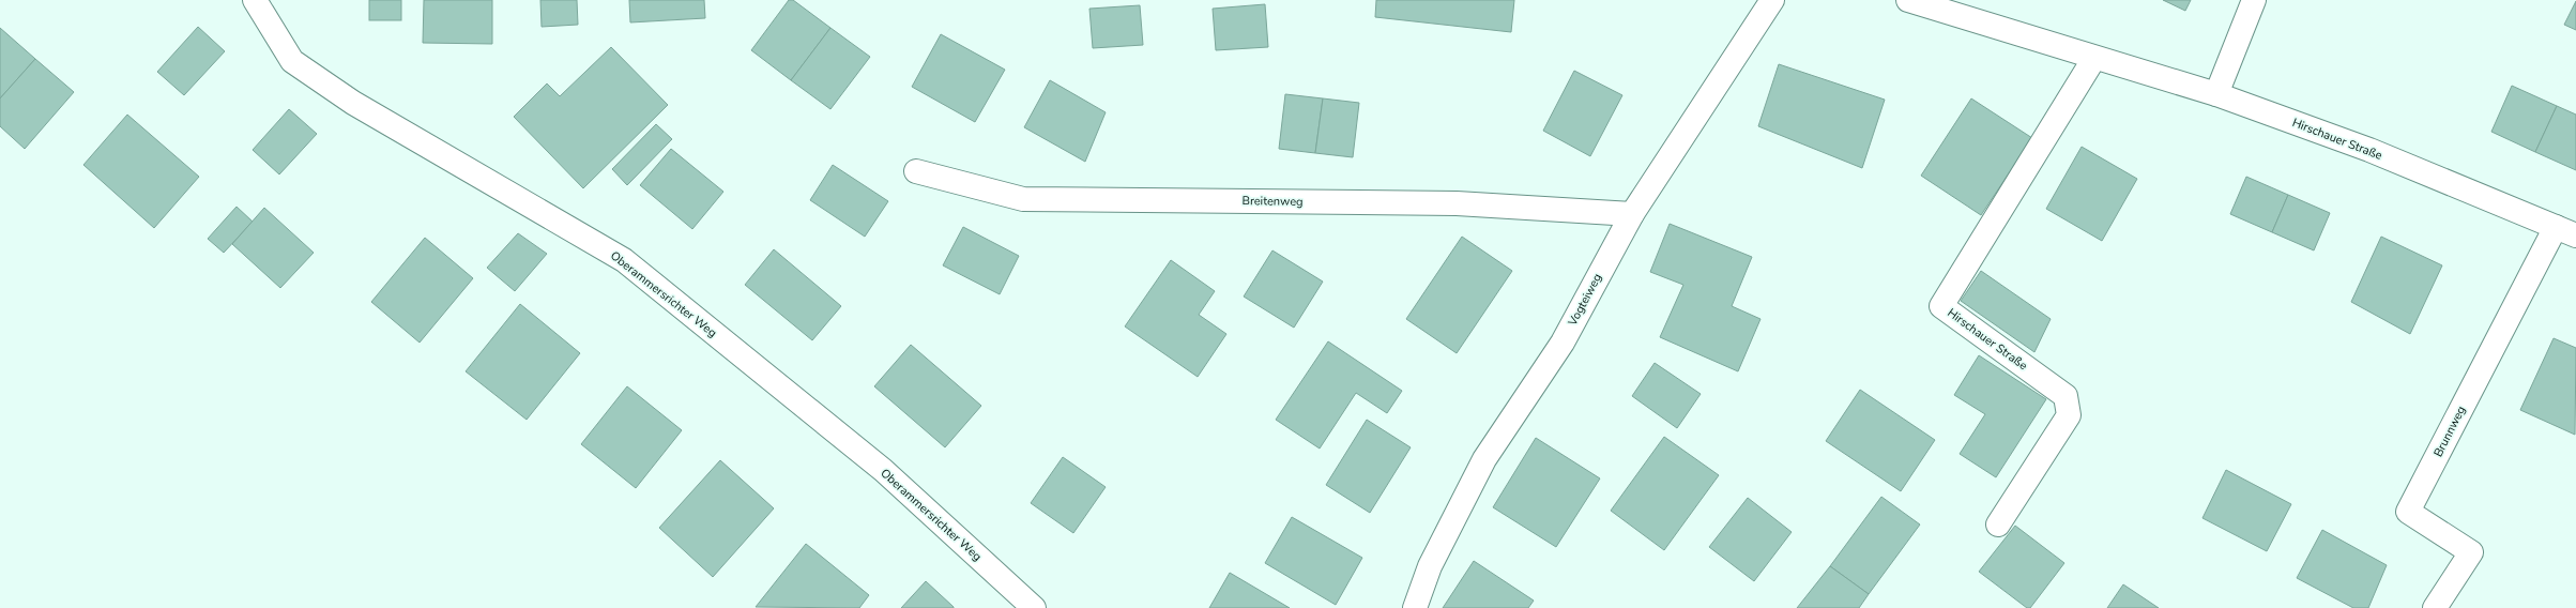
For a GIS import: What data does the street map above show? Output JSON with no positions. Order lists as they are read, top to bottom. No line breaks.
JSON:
{"streets":{"street":["Hirschauer Straße","Breitenweg","Oberammersrichter Weg","Vogteiweg","Brunnweg"]},"crossings":[["Hirschauer Straße","Brunnweg"],["Breitenweg","Vogteiweg"]]}
